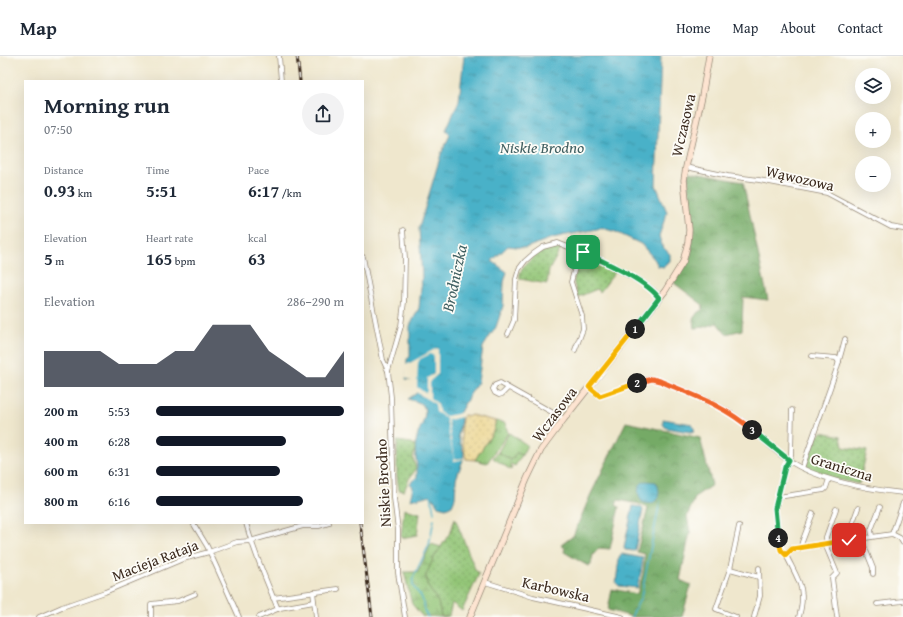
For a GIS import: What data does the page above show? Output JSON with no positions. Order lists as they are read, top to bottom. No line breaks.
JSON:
{"streets":{"street":["Wczasowa","Wąwozowa","Graniczna","Niskie Brodno","Macieja Rataja","Karbowska"]},"crossings":[["Wczasowa","Wąwozowa"],["Wczasowa","Graniczna"],["Wczasowa","Karbowska"]],"water":["Niskie Brodno","Brodniczka"],"page":{"header":"Map","nav":["Home","Map","About","Contact"],"map_buttons":["+","−"],"heading":["Morning run","07:50"],"stats":[["Distance","0.93 km"],["Time","5:51"],["Pace","6:17 /km"],["Elevation","5 m"],["Heart rate","165 bpm"],["kcal","63"]],"chart":["Elevation","286–290 m"],"pins":["1","2","3","4"],"list":[{"name":"200 m","note":"5:53"},{"name":"400 m","note":"6:28"},{"name":"600 m","note":"6:31"},{"name":"800 m","note":"6:16"}]}}
